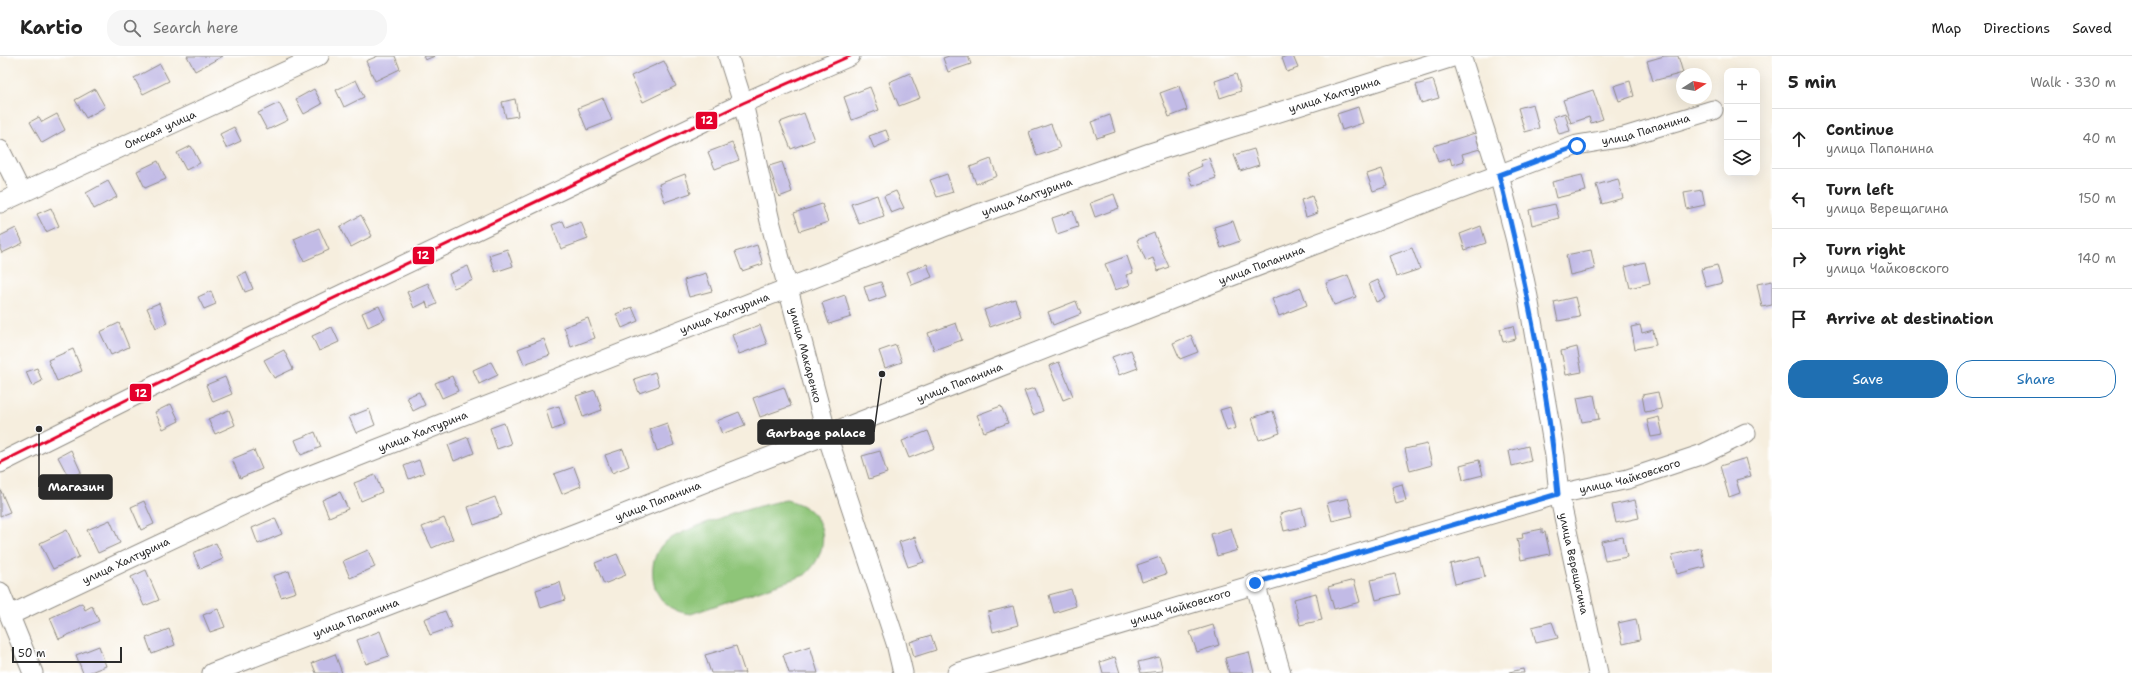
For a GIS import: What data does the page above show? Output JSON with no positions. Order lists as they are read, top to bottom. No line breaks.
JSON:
{"streets":{"street":["улица Халтурина","Омская улица","улица Папанина","улица Макаренко","улица Чайковского","улица Верещагина"]},"crossings":[["улица Халтурина","улица Макаренко"],["улица Папанина","улица Макаренко"],["улица Папанина","улица Верещагина"],["улица Чайковского","улица Верещагина"]],"places":["Garbage palace","Магазин"],"lines":["transit line 12"],"scale_bar":"50 m","north":"right","page":{"header":"Kartio","search":"Search here","nav":["Map","Directions","Saved"],"heading":["5 min","Walk · 330 m"],"map_buttons":["+","−"],"list":[["Continue","улица Папанина","40 m"],["Turn left","улица Верещагина","150 m"],["Turn right","улица Чайковского","140 m"],"Arrive at destination"],"buttons":["Save","Share"],"scale":"50 m"}}
